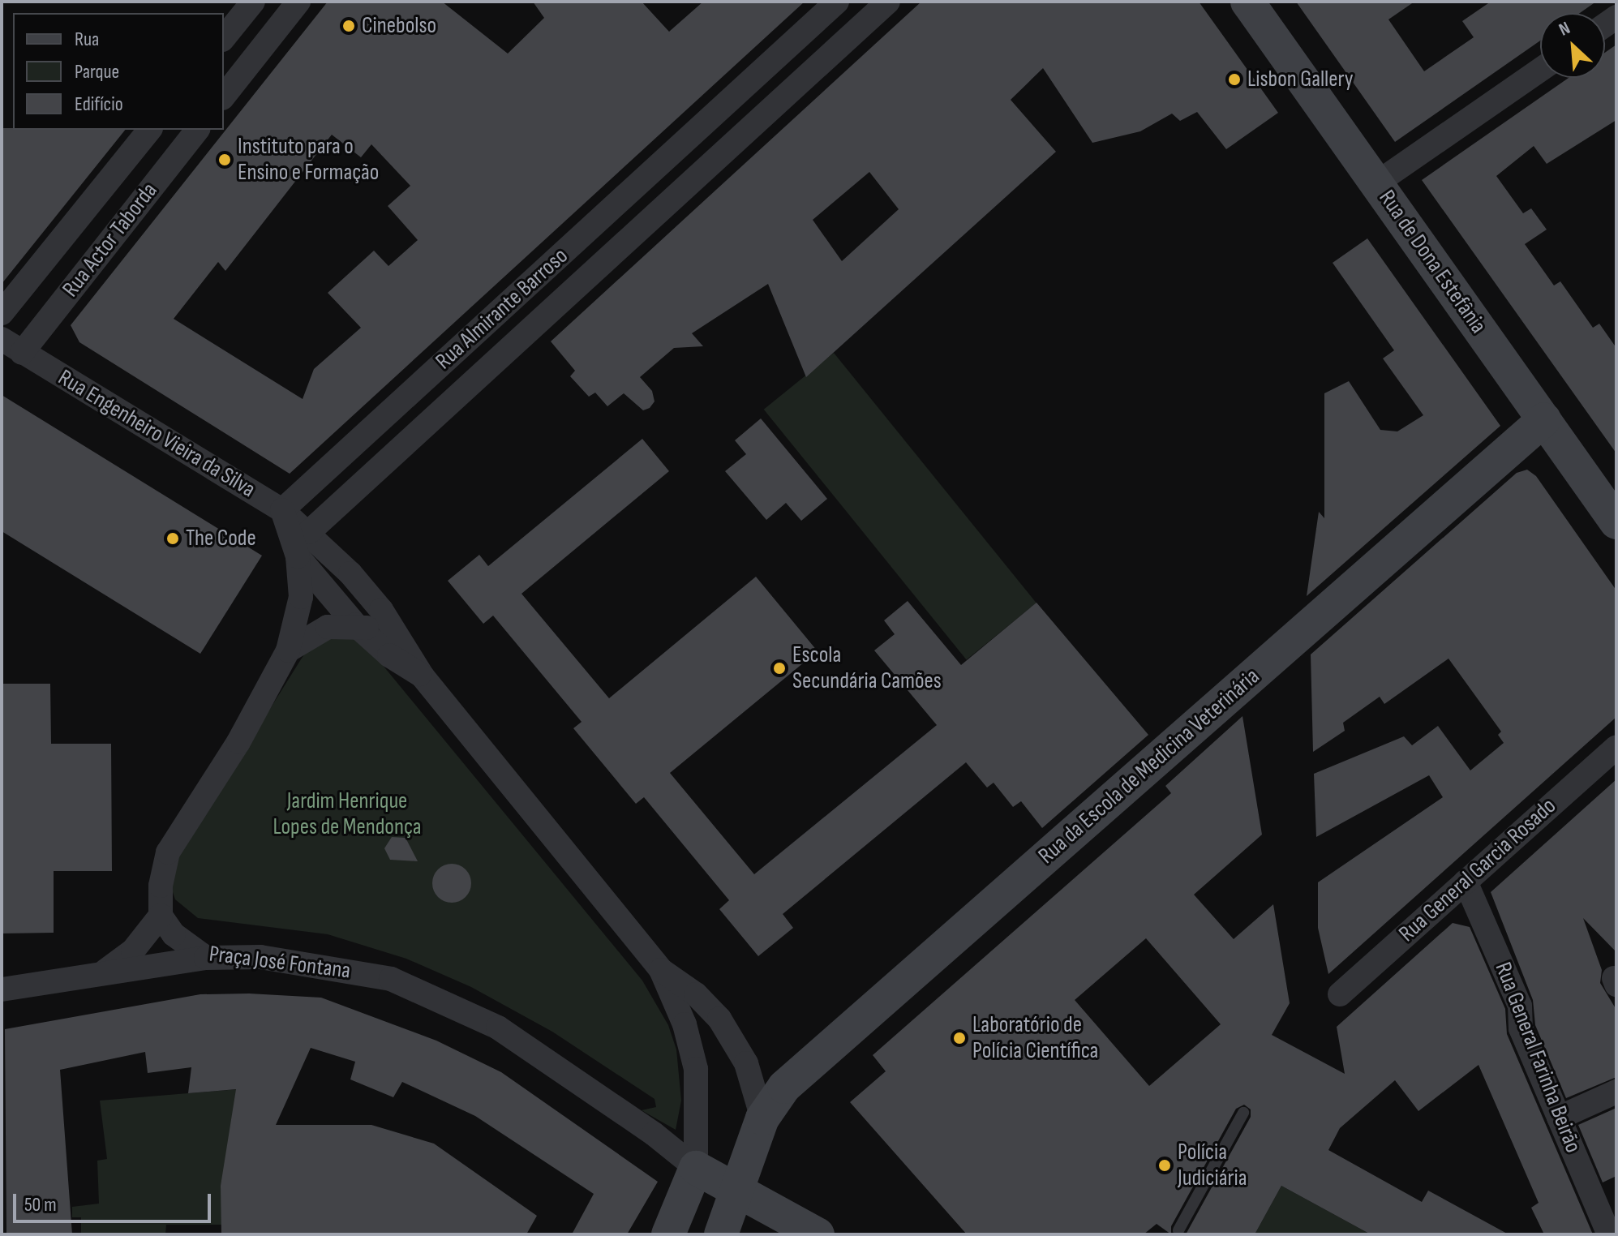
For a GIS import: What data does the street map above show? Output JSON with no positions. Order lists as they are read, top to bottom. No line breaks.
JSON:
{"streets":{"street":["Rua Actor Taborda","Rua de Dona Estefânia","Rua Almirante Barroso","Rua Engenheiro Vieira da Silva","Rua da Escola de Medicina Veterinária","Rua General Garcia Rosado","Praça José Fontana","Rua General Farinha Beirão"]},"crossings":[["Rua Actor Taborda","Rua Engenheiro Vieira da Silva"],["Rua de Dona Estefânia","Rua da Escola de Medicina Veterinária"],["Rua Almirante Barroso","Rua Engenheiro Vieira da Silva"],["Rua da Escola de Medicina Veterinária","Praça José Fontana"],["Rua General Garcia Rosado","Rua General Farinha Beirão"]],"parks":["Jardim Henrique Lopes de Mendonça"],"places":["Cinebolso","Lisbon Gallery","Instituto para o Ensino e Formação","The Code","Escola Secundária Camões","Laboratório de Polícia Científica","Polícia Judiciária"],"legend":["Rua","Parque","Edifício"],"scale_bar":"50 m","north":"top left"}
